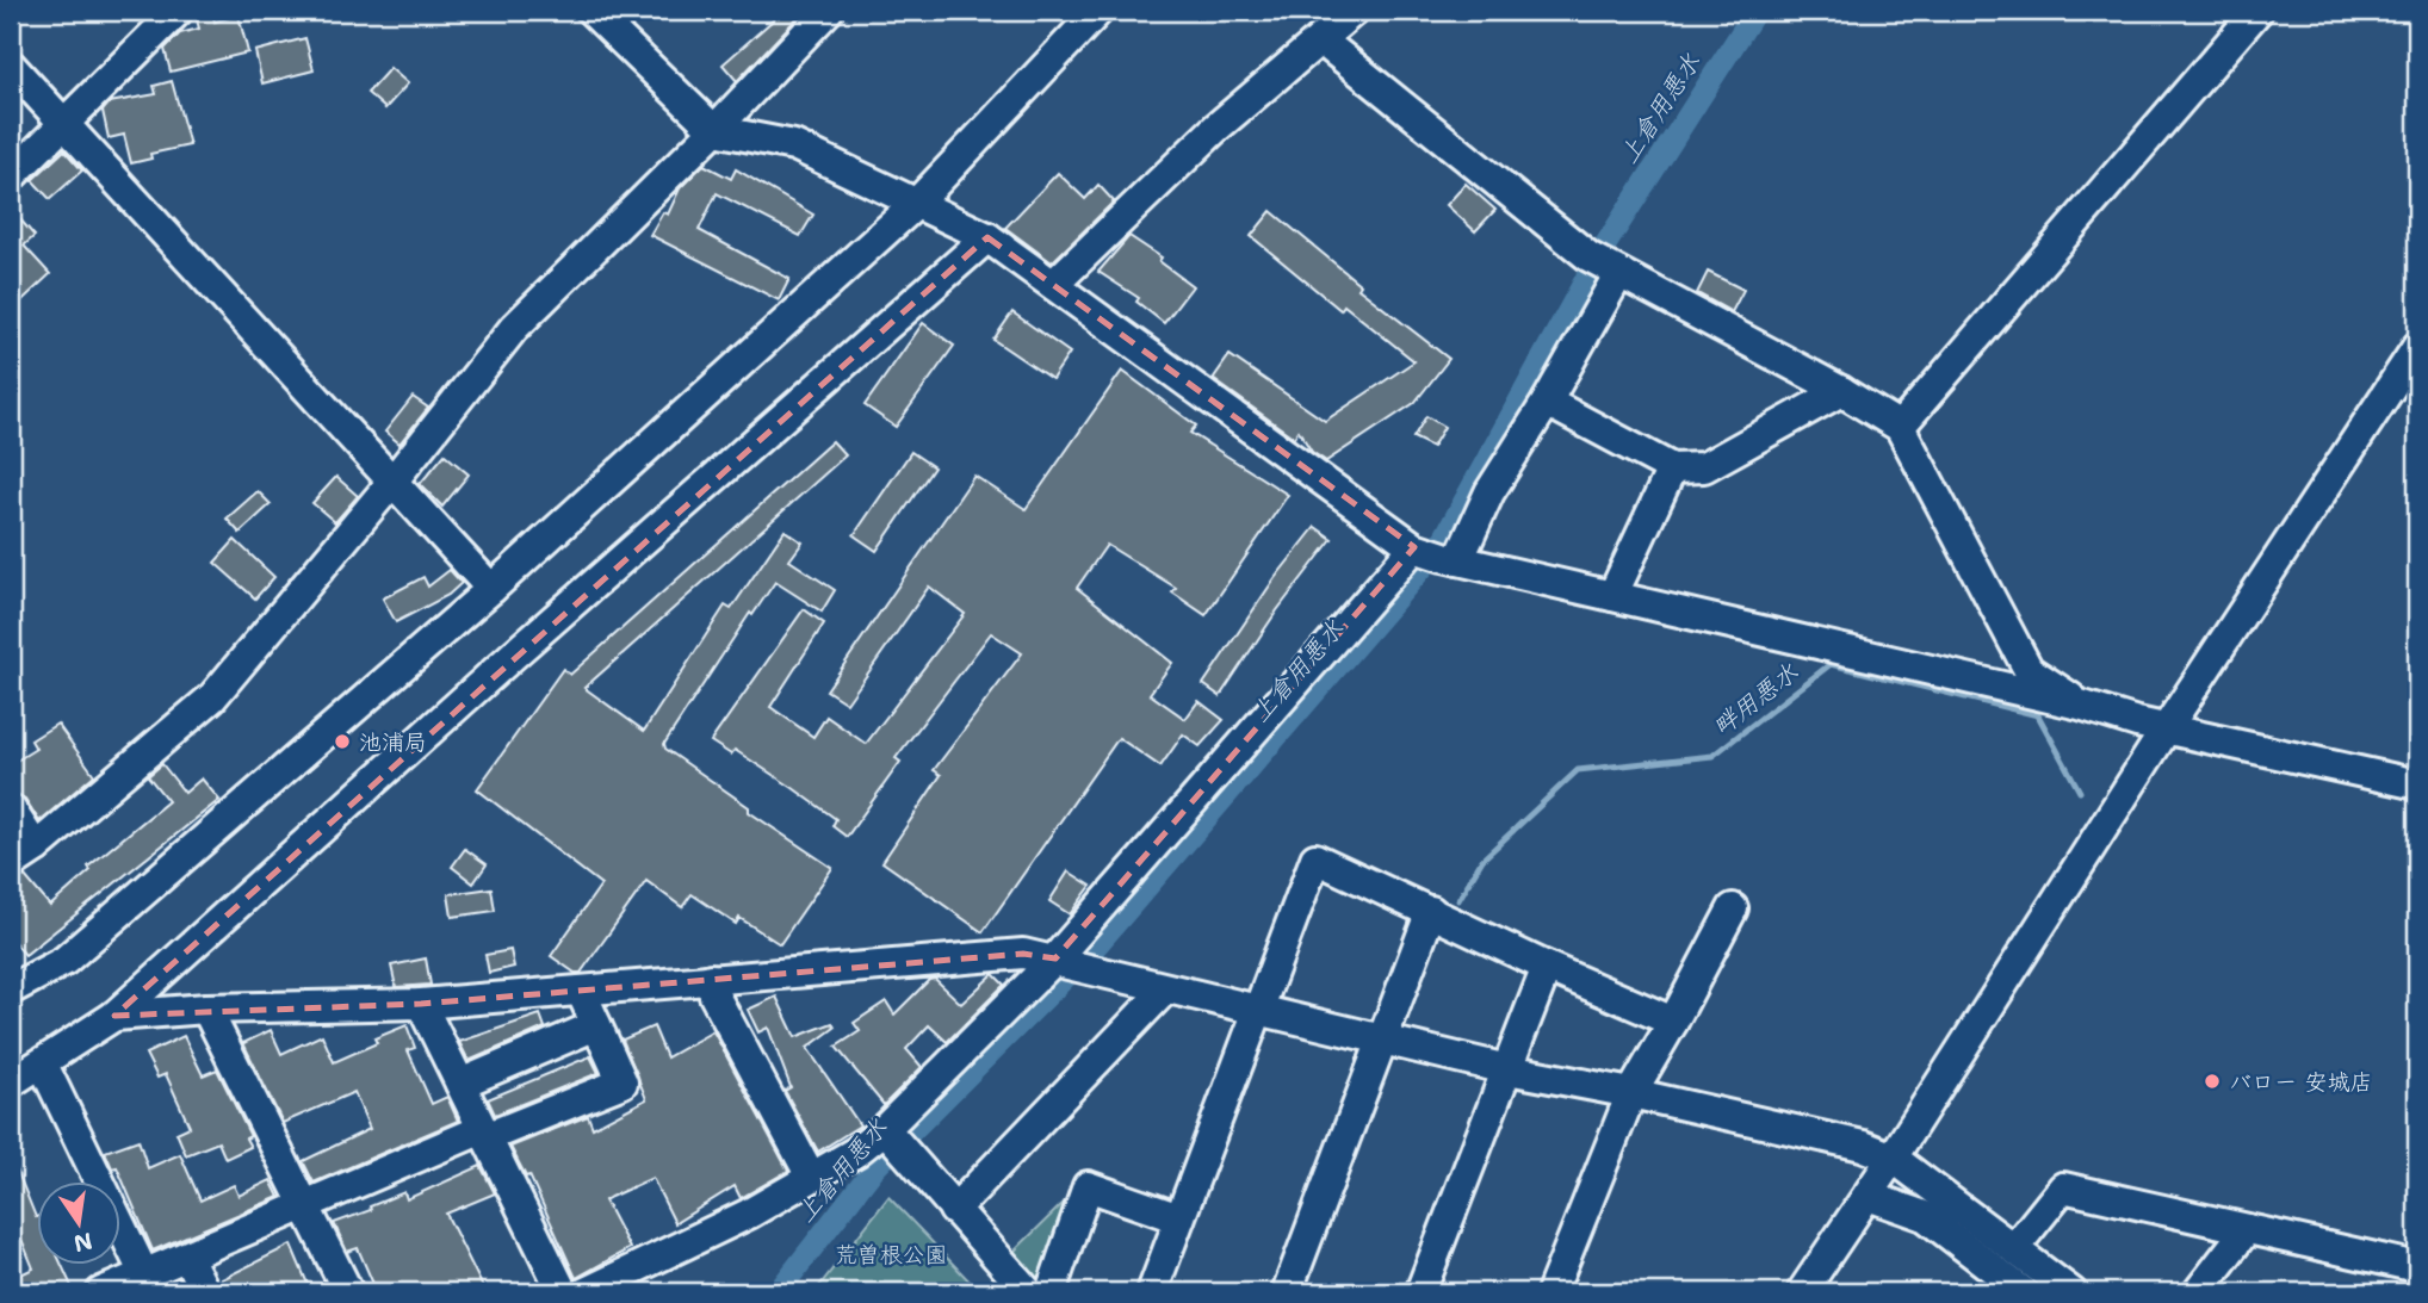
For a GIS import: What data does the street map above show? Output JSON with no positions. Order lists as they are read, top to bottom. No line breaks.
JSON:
{"water":["上倉用悪水","畔用悪水"],"parks":["荒曽根公園"],"places":["池浦局","バロー 安城店"],"north":"bottom"}
